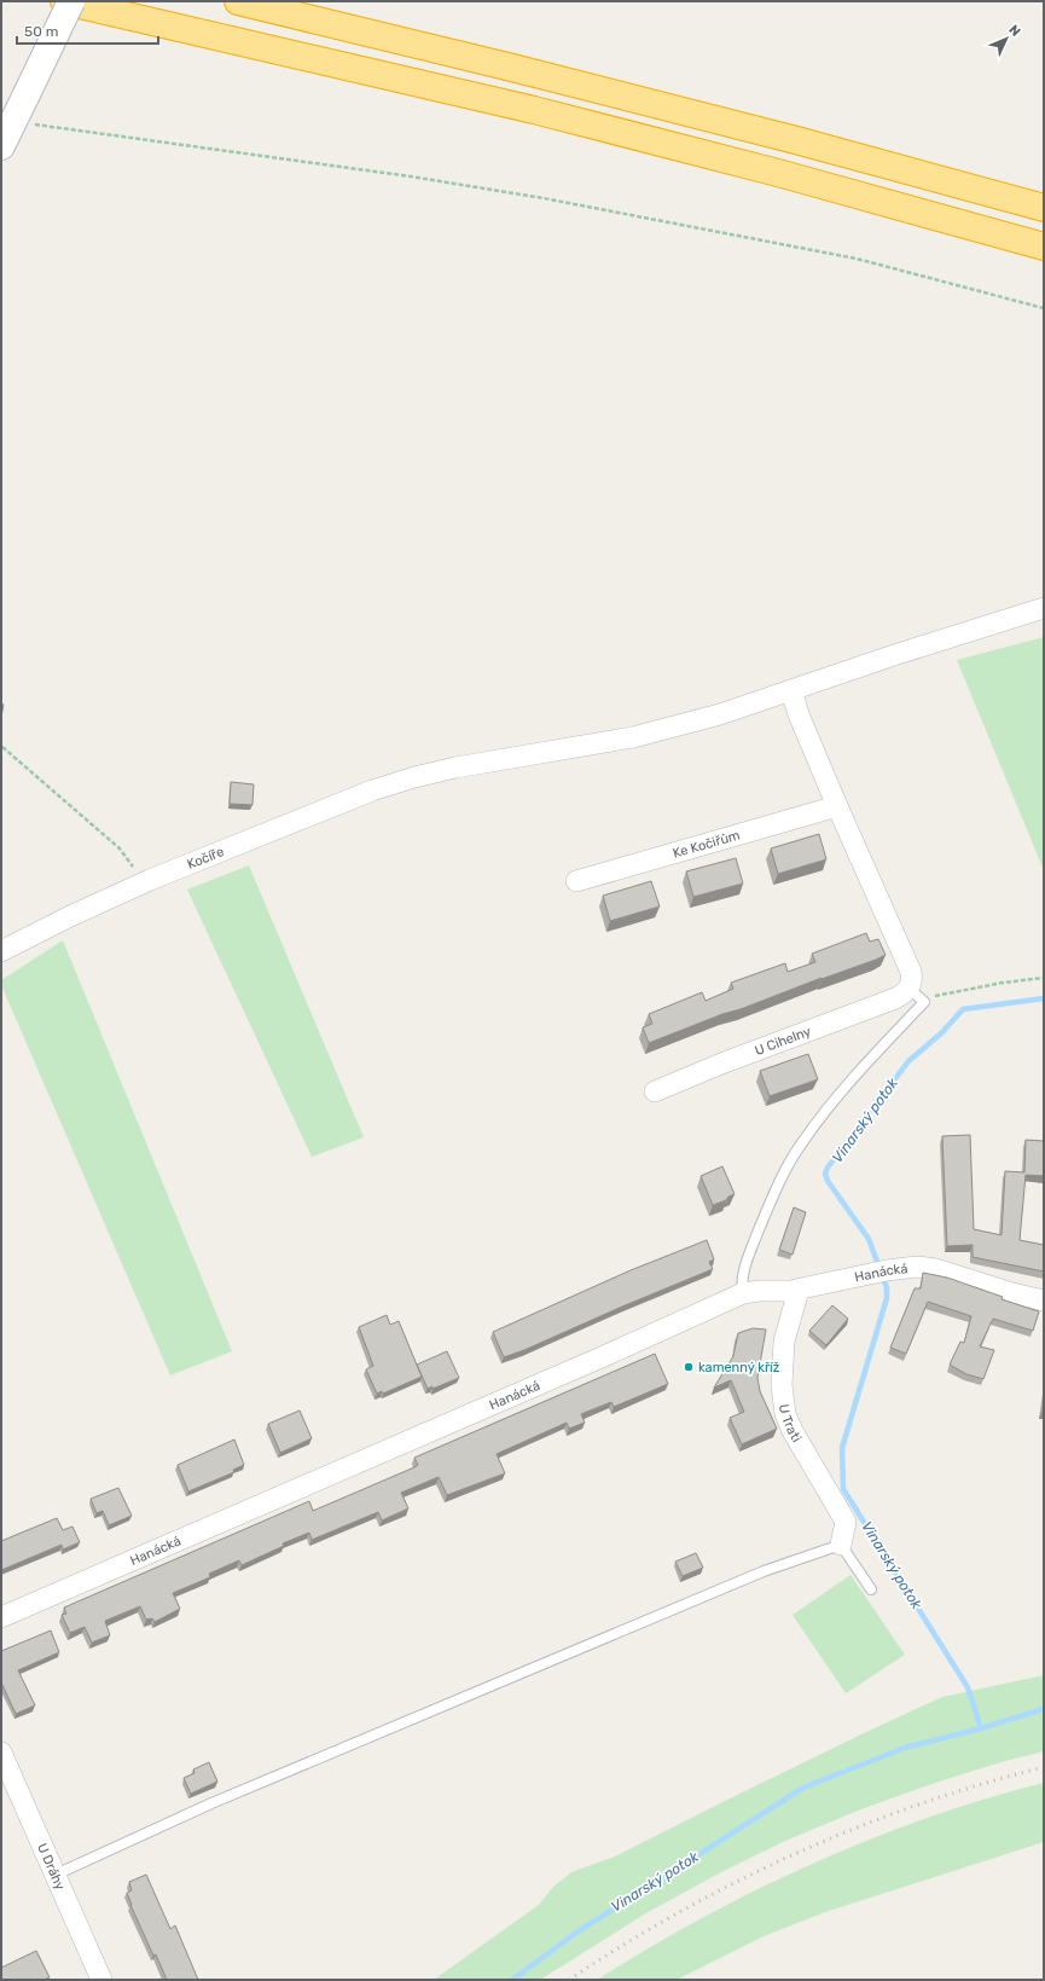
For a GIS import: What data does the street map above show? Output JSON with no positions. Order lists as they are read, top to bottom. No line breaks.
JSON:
{"streets":{"street":["Ke Kočiřům","Kočíře","U Cihelny","Hanácká","U Trati","U Dráhy"]},"crossings":[["Hanácká","U Trati"]],"water":["Vinarský potok"],"places":["kamenný kříž"],"scale_bar":"50 m","north":"top right"}
